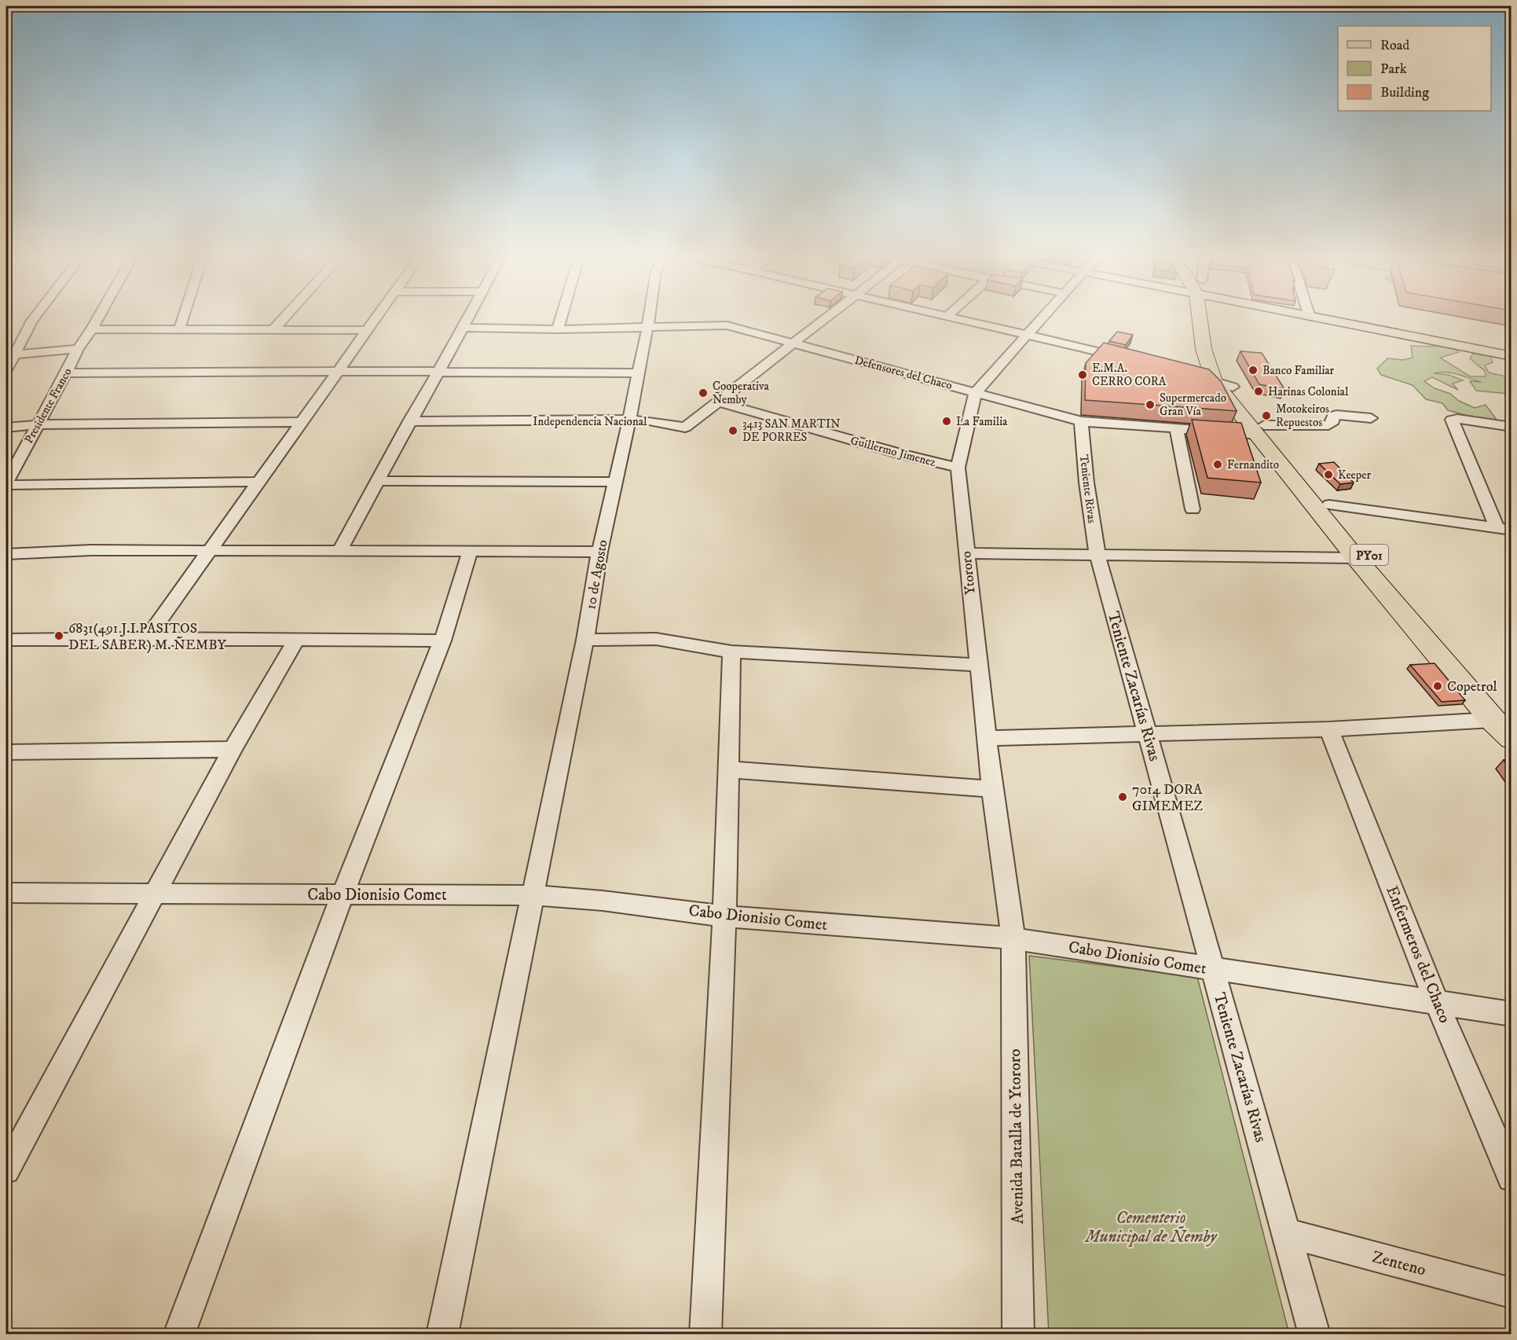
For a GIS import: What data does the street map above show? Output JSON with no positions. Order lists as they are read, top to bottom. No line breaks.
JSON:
{"streets":{"highway":["PY01"],"street":["Defensores del Chaco","Presidente Franco","Independencia Nacional","Guillermo Jimenez","Teniente Rivas","Ytororo","10 de Agosto","Teniente Zacarías Rivas","Cabo Dionisio Comet","Enfermeros del Chaco","Avenida Batalla de Ytororo","Zenteno"]},"crossings":[["Defensores del Chaco","Independencia Nacional"],["Defensores del Chaco","Teniente Rivas"],["Defensores del Chaco","PY01"],["Defensores del Chaco","Ytororo"],["Defensores del Chaco","10 de Agosto"],["Independencia Nacional","Guillermo Jimenez"],["Independencia Nacional","10 de Agosto"],["Guillermo Jimenez","Ytororo"],["Teniente Rivas","Teniente Zacarías Rivas"],["Ytororo","Cabo Dionisio Comet"],["Ytororo","Avenida Batalla de Ytororo"],["10 de Agosto","Cabo Dionisio Comet"],["Teniente Zacarías Rivas","Cabo Dionisio Comet"],["Teniente Zacarías Rivas","Zenteno"],["Cabo Dionisio Comet","Enfermeros del Chaco"],["Cabo Dionisio Comet","Avenida Batalla de Ytororo"]],"parks":["Cementerio Municipal de Ñemby"],"places":["Banco Familiar","E.M.A. CERRO CORA","Harinas Colonial","Cooperativa Ñemby","Supermercado Gran Vía","Motokeiros Repuestos","La Familia","3413 SAN MARTIN DE PORRES","Fernandito","Keeper","6831(491 J.I.PASITOS DEL SABER) M. ÑEMBY","Copetrol","7014 DORA GIMEMEZ"],"legend":["Road","Park","Building"]}
